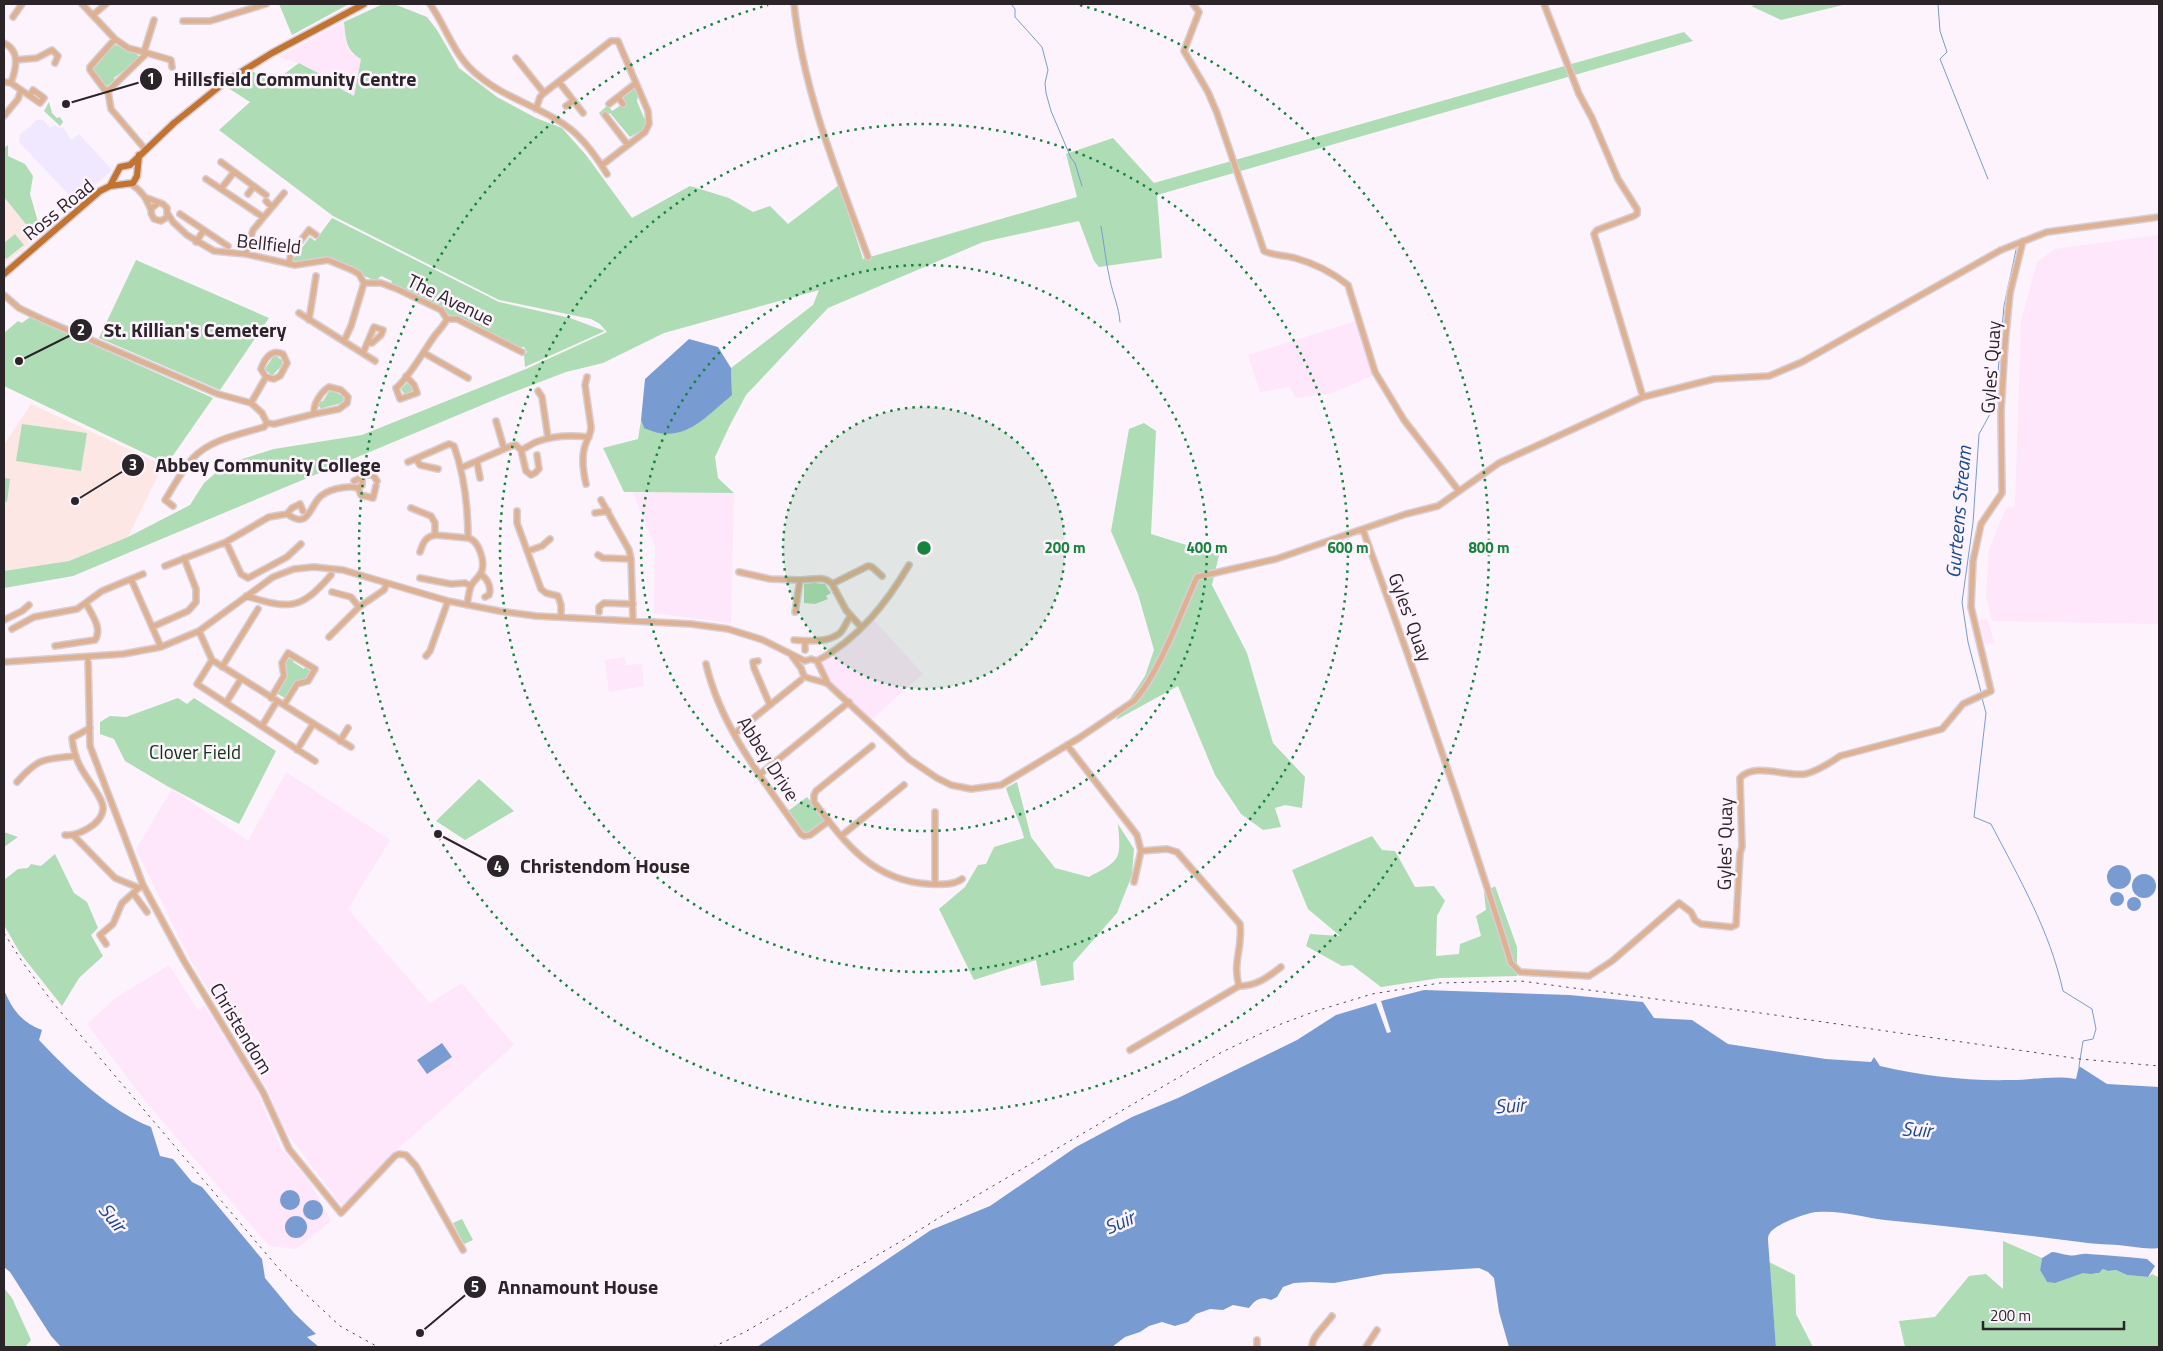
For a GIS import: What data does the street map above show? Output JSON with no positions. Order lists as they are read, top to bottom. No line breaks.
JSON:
{"streets":{"main road":["Ross Road"],"street":["Bellfield","The Avenue","Gyles' Quay","Abbey Drive","Christendom"]},"crossings":[["Bellfield","The Avenue"]],"water":["Gurteens Stream","Suir"],"parks":["Clover Field"],"places":["Hillsfield Community Centre","St. Killian's Cemetery","Abbey Community College","Christendom House","Annamount House"],"scale_bar":"200 m","rings":["200 m","400 m","600 m","800 m"]}
